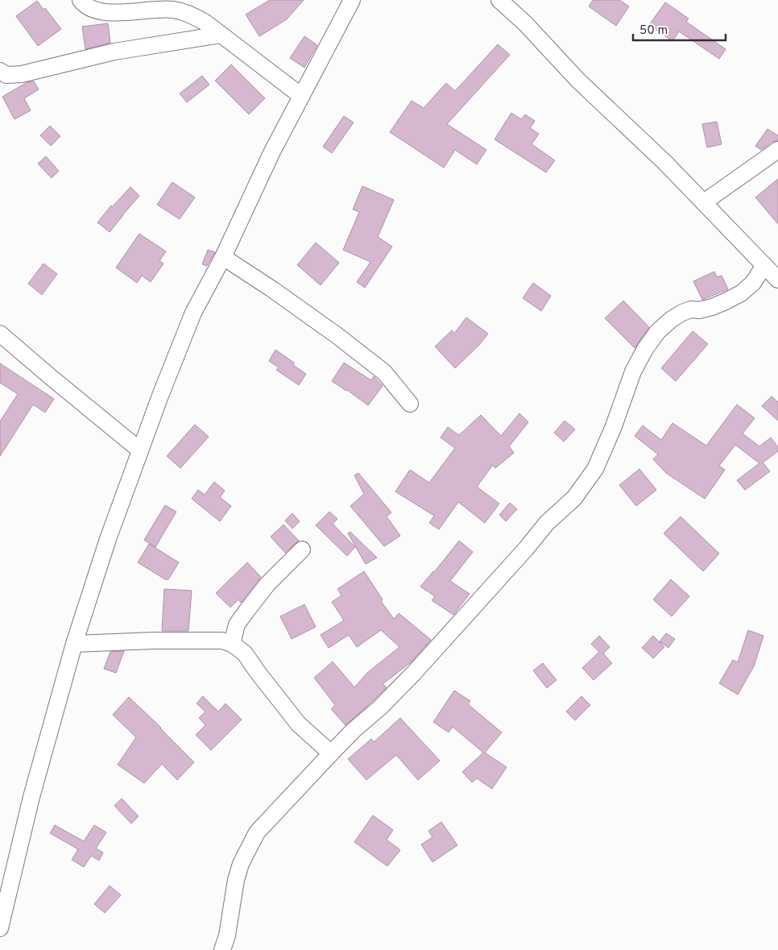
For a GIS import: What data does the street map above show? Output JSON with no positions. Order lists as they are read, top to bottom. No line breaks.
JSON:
{"scale_bar":"50 m"}
